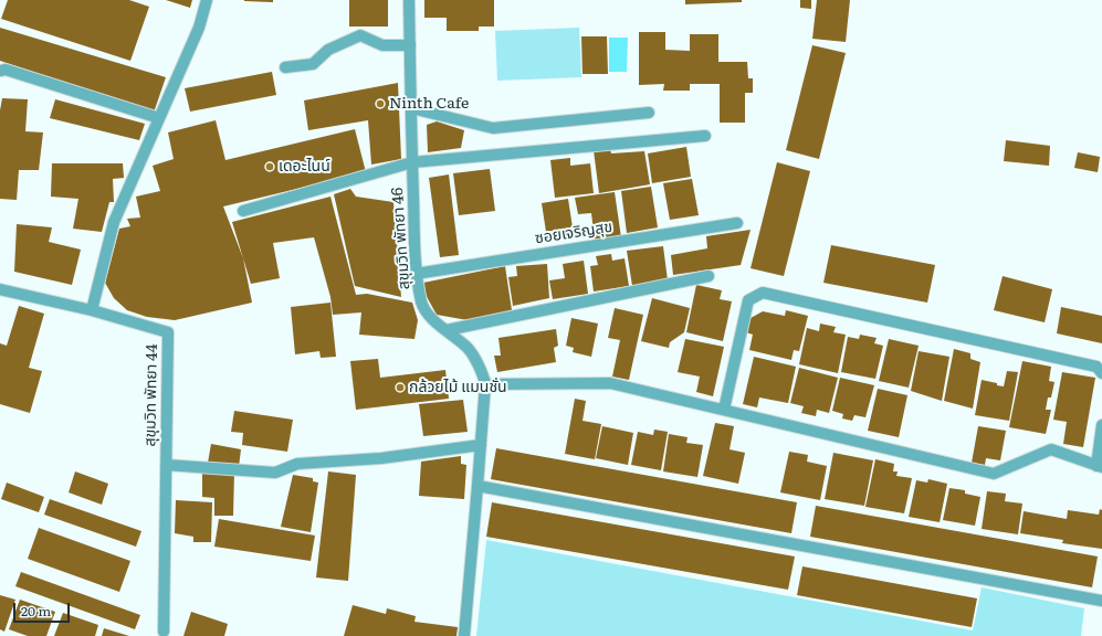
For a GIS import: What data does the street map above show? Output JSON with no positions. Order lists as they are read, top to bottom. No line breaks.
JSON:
{"streets":{"street":["ซอยเจริญสุข","สุขุมวิท พัทยา 46","สุขุมวิท พัทยา 44"]},"crossings":[["ซอยเจริญสุข","สุขุมวิท พัทยา 46"]],"places":["Ninth Cafe","เดอะไนน์","กล้วยไม้ แมนชั่น"],"scale_bar":"20 m"}
